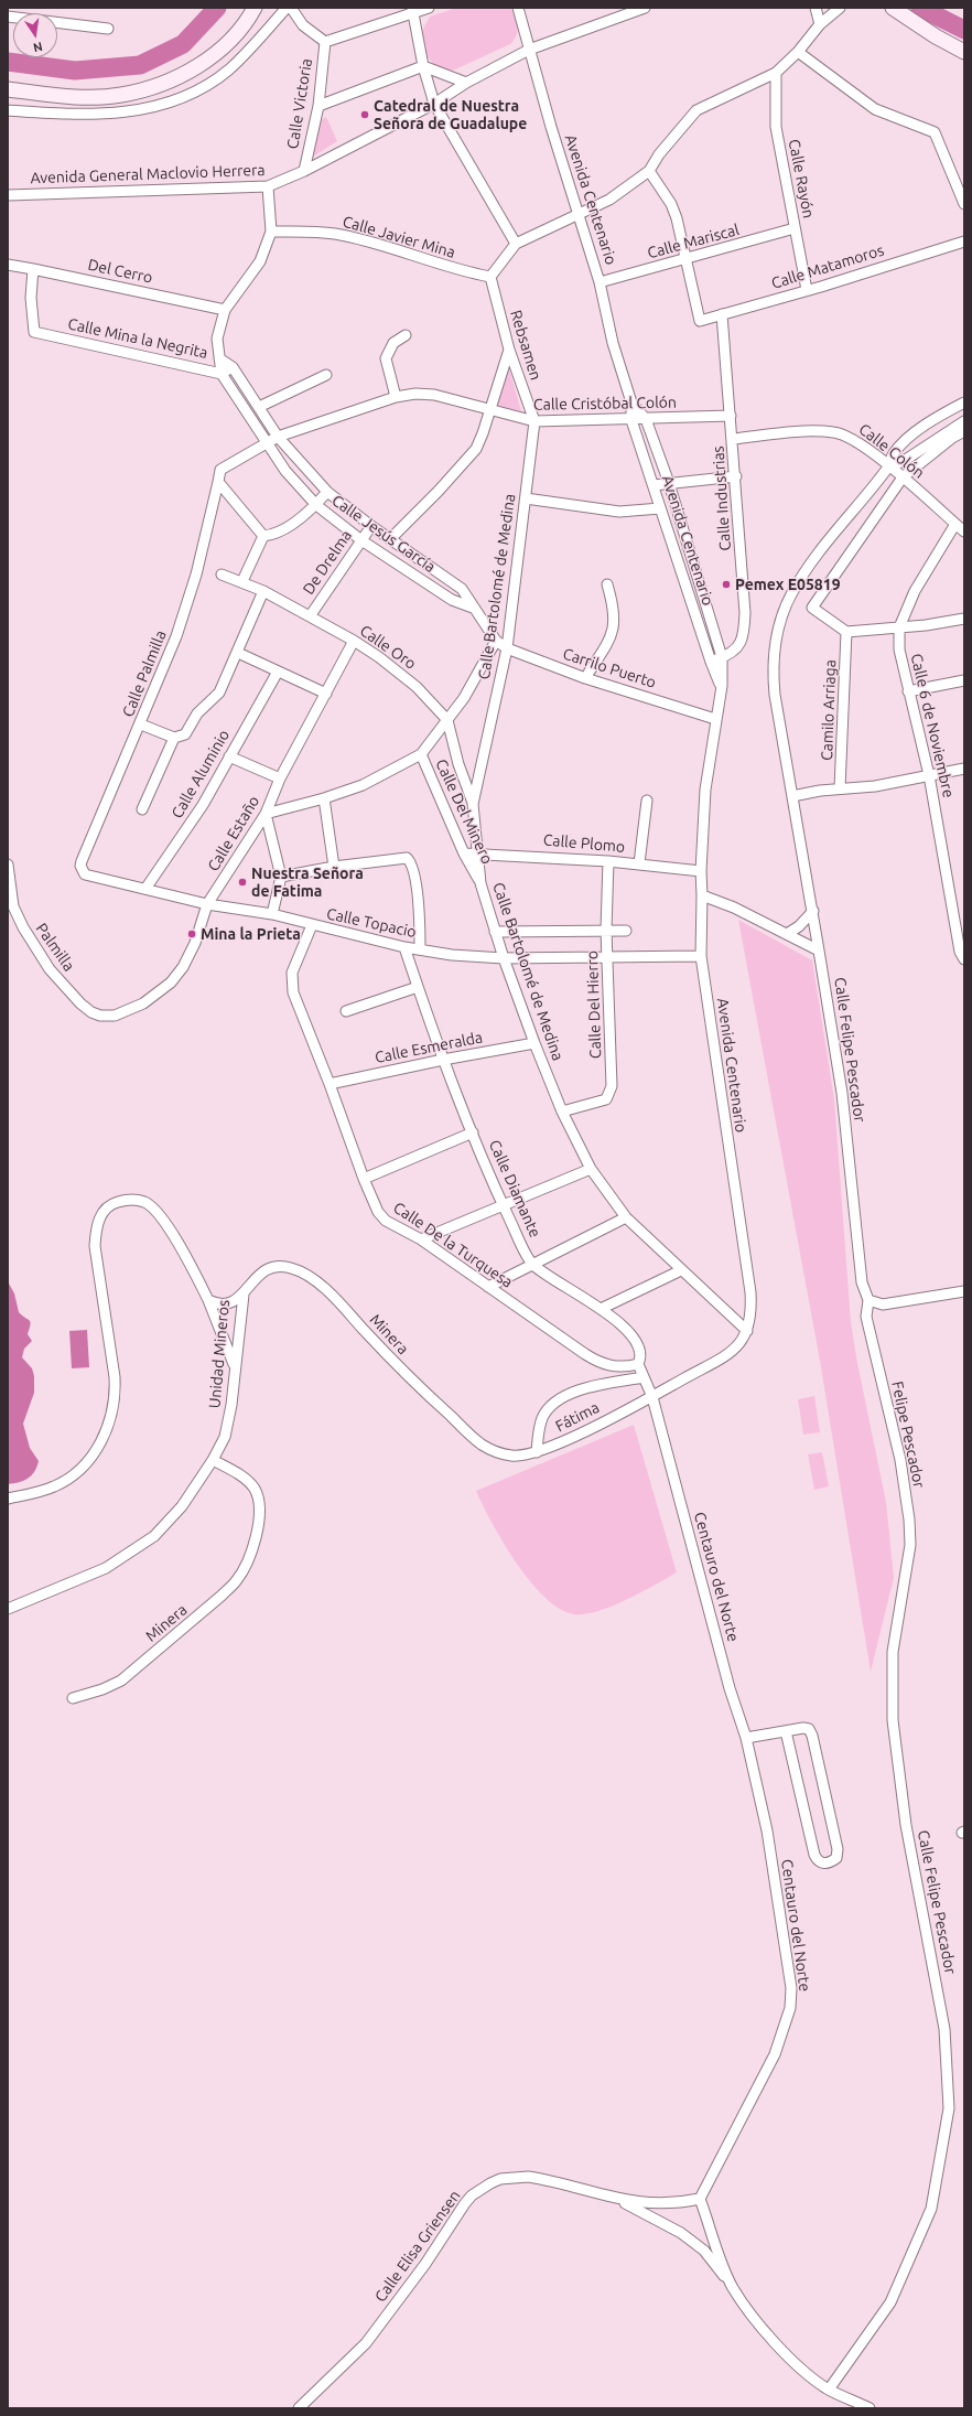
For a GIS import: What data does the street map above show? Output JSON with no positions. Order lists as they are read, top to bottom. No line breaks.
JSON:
{"streets":{"street":["Calle Victoria","Avenida General Maclovio Herrera","Calle Rayón","Avenida Centenario","Calle Javier Mina","Calle Mariscal","Calle Matamoros","Del Cerro","Calle Mina la Negrita","Rebsamen","Calle Cristóbal Colón","Calle Colón","Calle Industrias","Calle Jesús García","De Drelma","Calle Bartolomé de Medina","Calle Oro","Carrilo Puerto","Calle Palmilla","Camilo Arriaga","Calle 6 de Noviembre","Calle Aluminio","Calle Del Minero","Calle Estaño","Calle Plomo","Calle Topacio","Palmilla","Calle Del Hierro","Calle Esmeralda","Calle Felipe Pescador","Calle Diamante","Calle De la Turquesa","Minera","Unidad Mineros","Fátima","Felipe Pescador","Centauro del Norte","Calle Elisa Griensen"]},"crossings":[["Calle Victoria","Avenida General Maclovio Herrera"],["Avenida General Maclovio Herrera","Avenida Centenario"],["Avenida General Maclovio Herrera","Calle Jesús García"],["Calle Rayón","Calle Mariscal"],["Calle Rayón","Calle Matamoros"],["Avenida Centenario","Calle Mariscal"],["Avenida Centenario","Calle Cristóbal Colón"],["Avenida Centenario","Calle Industrias"],["Avenida Centenario","Calle Bartolomé de Medina"],["Avenida Centenario","Carrilo Puerto"],["Avenida Centenario","Calle Plomo"],["Avenida Centenario","Calle Topacio"],["Avenida Centenario","Fátima"],["Avenida Centenario","Centauro del Norte"],["Calle Javier Mina","Rebsamen"],["Calle Javier Mina","Calle Jesús García"],["Calle Mariscal","Calle Matamoros"],["Calle Matamoros","Calle Industrias"],["Del Cerro","Calle Mina la Negrita"],["Del Cerro","Calle Jesús García"],["Calle Mina la Negrita","Calle Jesús García"],["Rebsamen","Calle Cristóbal Colón"],["Rebsamen","Calle Bartolomé de Medina"],["Calle Cristóbal Colón","Calle Industrias"],["Calle Cristóbal Colón","Calle Jesús García"],["Calle Cristóbal Colón","Calle Bartolomé de Medina"],["Calle Cristóbal Colón","Calle Palmilla"],["Calle Colón","Calle Industrias"],["Calle Colón","Calle Felipe Pescador"],["Calle Jesús García","De Drelma"],["Calle Jesús García","Carrilo Puerto"],["Calle Jesús García","Calle Palmilla"],["De Drelma","Calle Oro"],["Calle Bartolomé de Medina","Calle Oro"],["Calle Bartolomé de Medina","Carrilo Puerto"],["Calle Bartolomé de Medina","Calle Del Minero"],["Calle Bartolomé de Medina","Calle Plomo"],["Calle Bartolomé de Medina","Calle Topacio"],["Calle Bartolomé de Medina","Calle Del Hierro"],["Calle Bartolomé de Medina","Calle Esmeralda"],["Calle Oro","Calle Estaño"],["Calle Palmilla","Calle Topacio"],["Calle Aluminio","Calle Topacio"],["Calle Del Minero","Calle Plomo"],["Calle Estaño","Calle Topacio"],["Calle Estaño","Palmilla"],["Calle Plomo","Calle Del Hierro"],["Calle Topacio","Calle Del Hierro"],["Calle Topacio","Calle Diamante"],["Calle Topacio","Calle De la Turquesa"],["Calle Esmeralda","Calle Diamante"],["Calle Esmeralda","Calle De la Turquesa"],["Calle Felipe Pescador","Felipe Pescador"],["Minera","Unidad Mineros"],["Minera","Fátima"],["Fátima","Centauro del Norte"],["Centauro del Norte","Calle Elisa Griensen"]],"places":["Catedral de Nuestra Señora de Guadalupe","Pemex E05819","Nuestra Señora de Fatima","Mina la Prieta"],"north":"bottom"}
